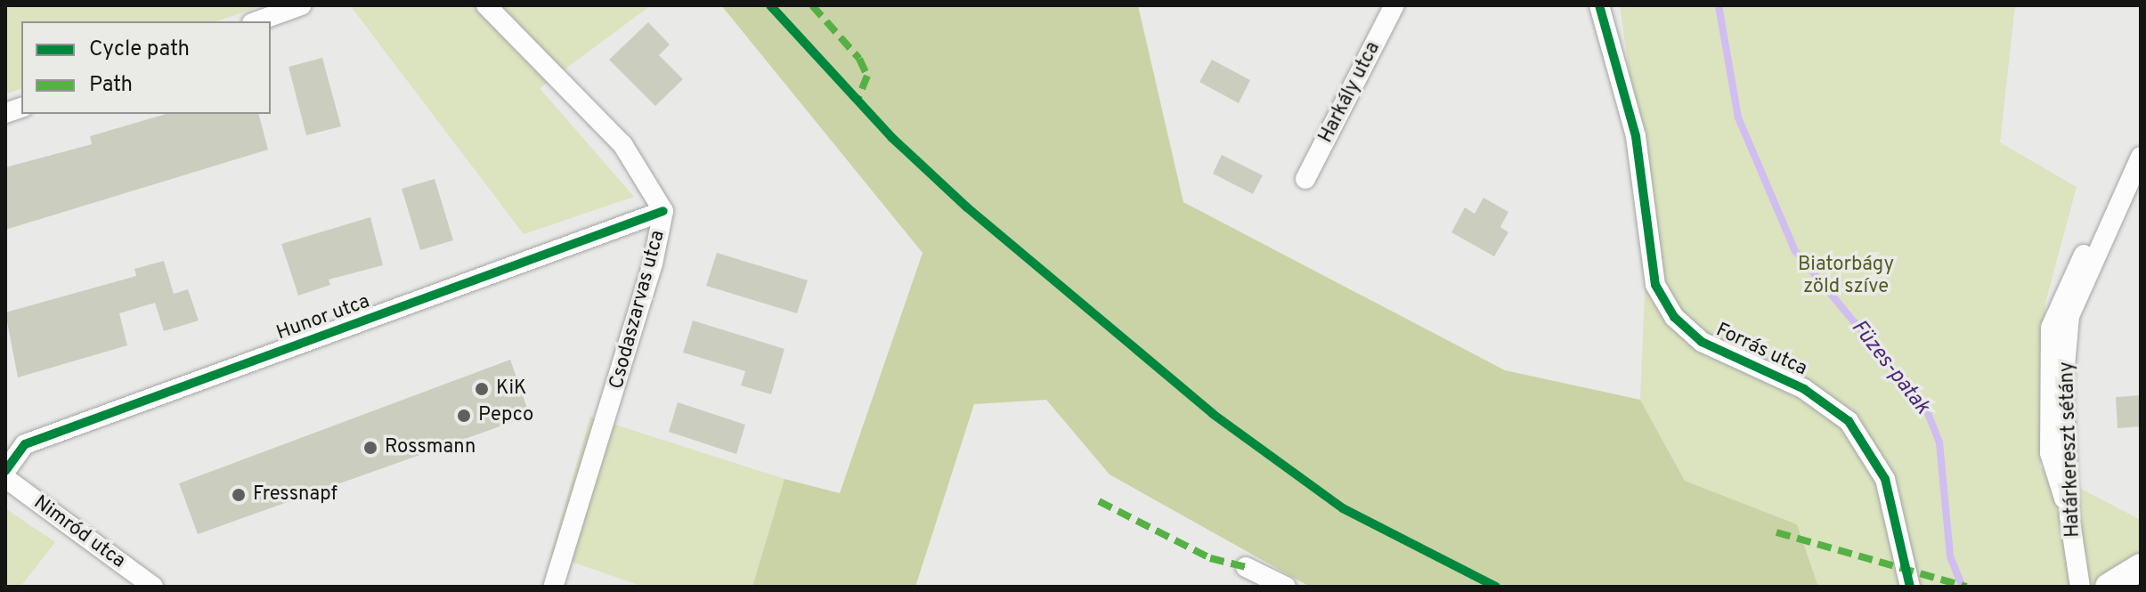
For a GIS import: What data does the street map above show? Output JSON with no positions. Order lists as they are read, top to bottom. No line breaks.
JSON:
{"streets":{"street":["Harkály utca","Csodaszarvas utca","Hunor utca","Forrás utca","Határkereszt sétány","Nimród utca"]},"crossings":[["Csodaszarvas utca","Hunor utca"]],"water":["Füzes-patak"],"parks":["Biatorbágy zöld szíve"],"places":["KiK","Pepco","Rossmann","Fressnapf"],"legend":["Cycle path","Path"]}
